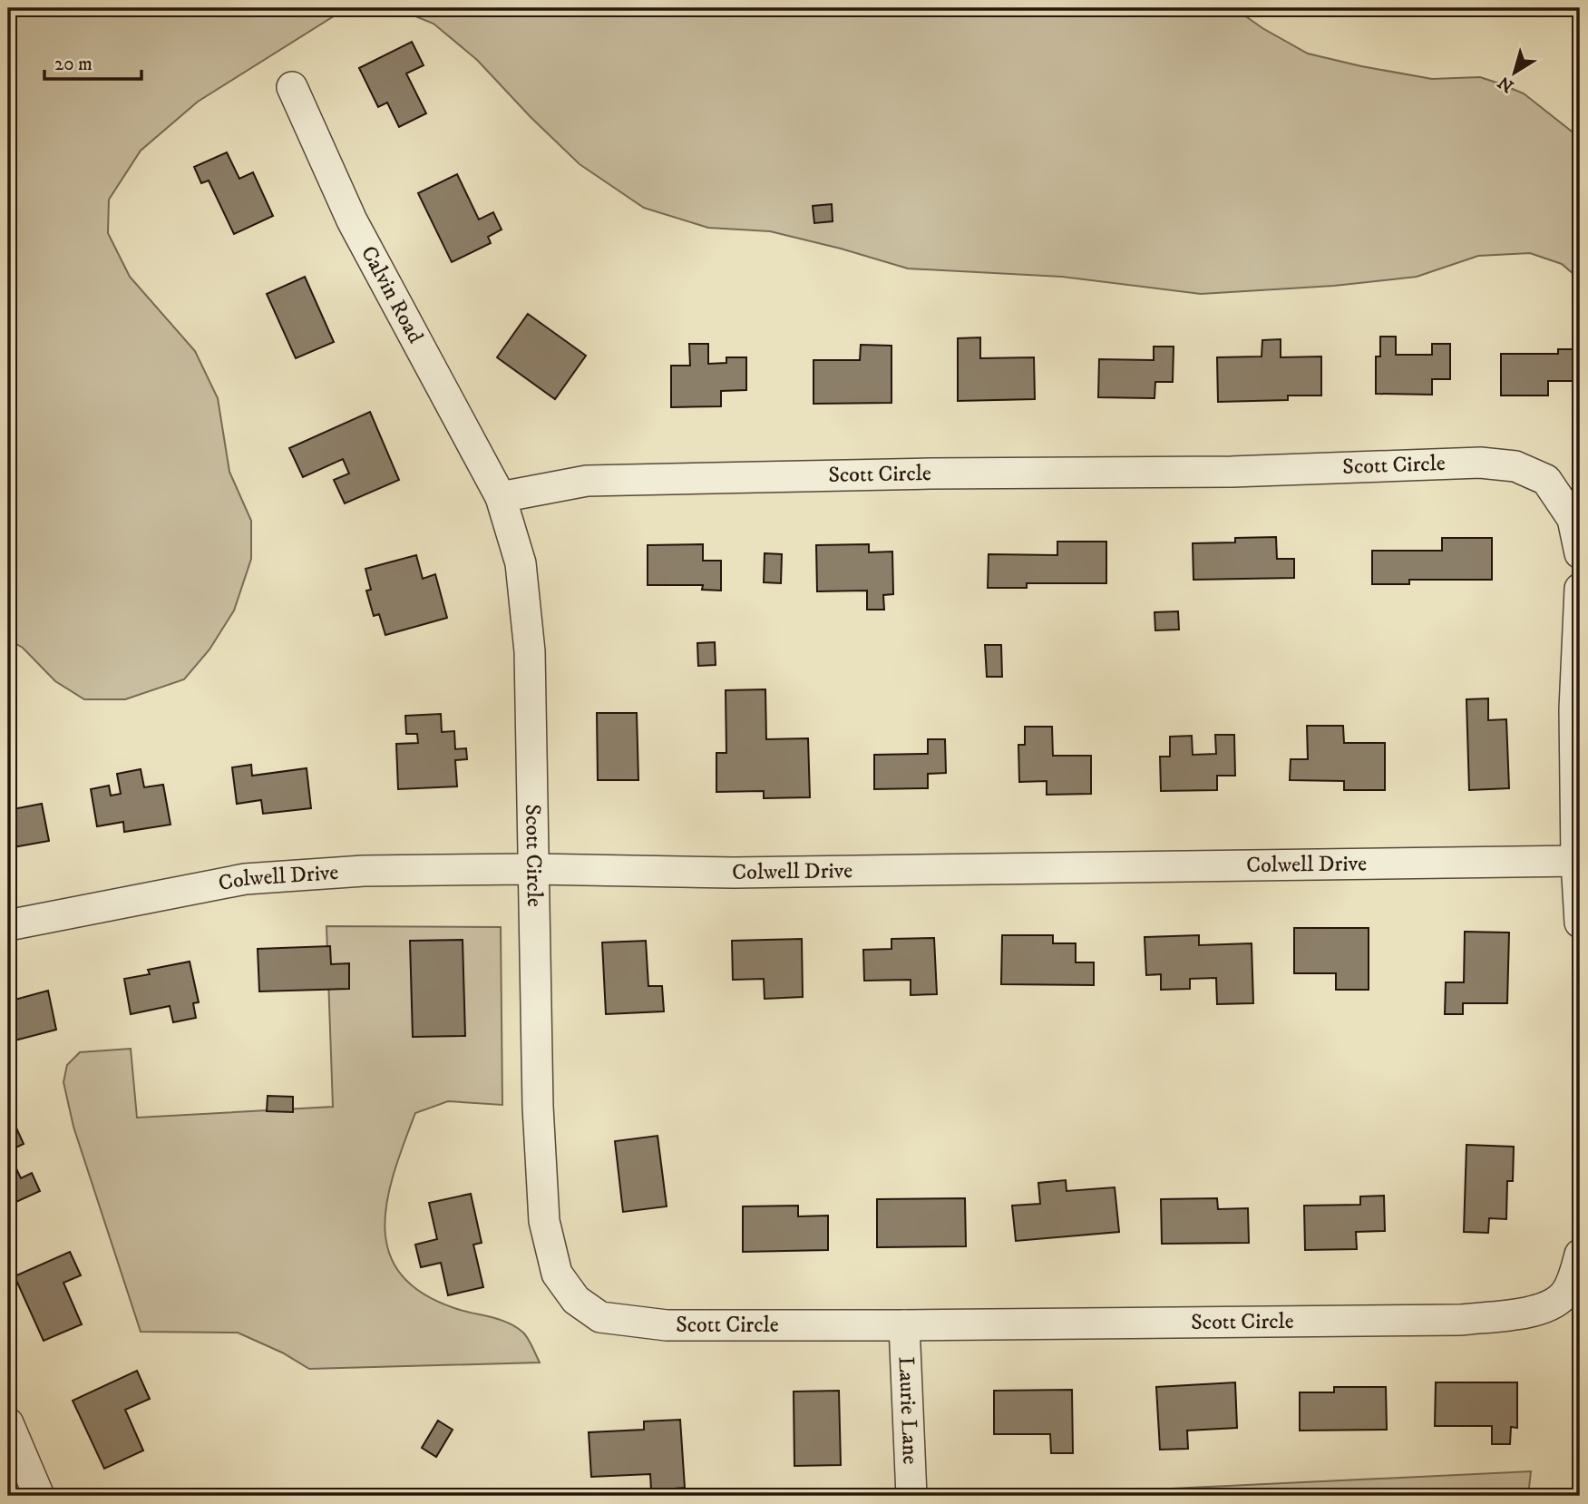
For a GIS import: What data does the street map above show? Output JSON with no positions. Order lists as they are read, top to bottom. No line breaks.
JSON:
{"streets":{"street":["Calvin Road","Scott Circle","Colwell Drive","Laurie Lane"]},"crossings":[["Calvin Road","Scott Circle"],["Scott Circle","Colwell Drive"],["Scott Circle","Laurie Lane"]],"scale_bar":"20 m","north":"bottom left"}
